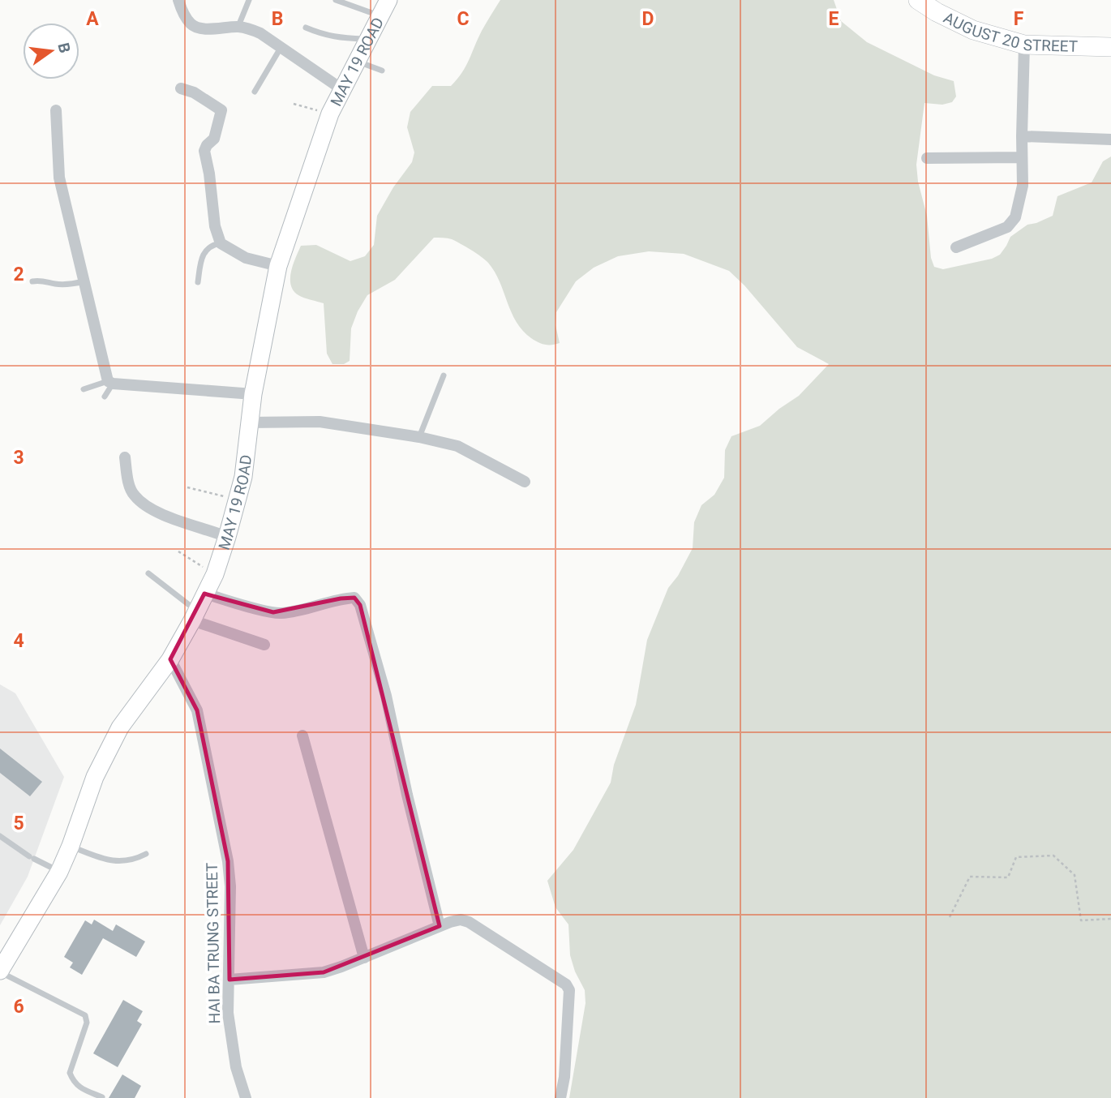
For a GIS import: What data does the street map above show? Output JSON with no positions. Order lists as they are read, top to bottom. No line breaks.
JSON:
{"streets":{"main road":["AUGUST 20 STREET"],"street":["MAY 19 ROAD","HAI BA TRUNG STREET"]},"crossings":[["MAY 19 ROAD","HAI BA TRUNG STREET"]],"north":"right","grid":{"columns":["A","B","C","D","E","F"],"rows":["2","3","4","5","6"]}}
